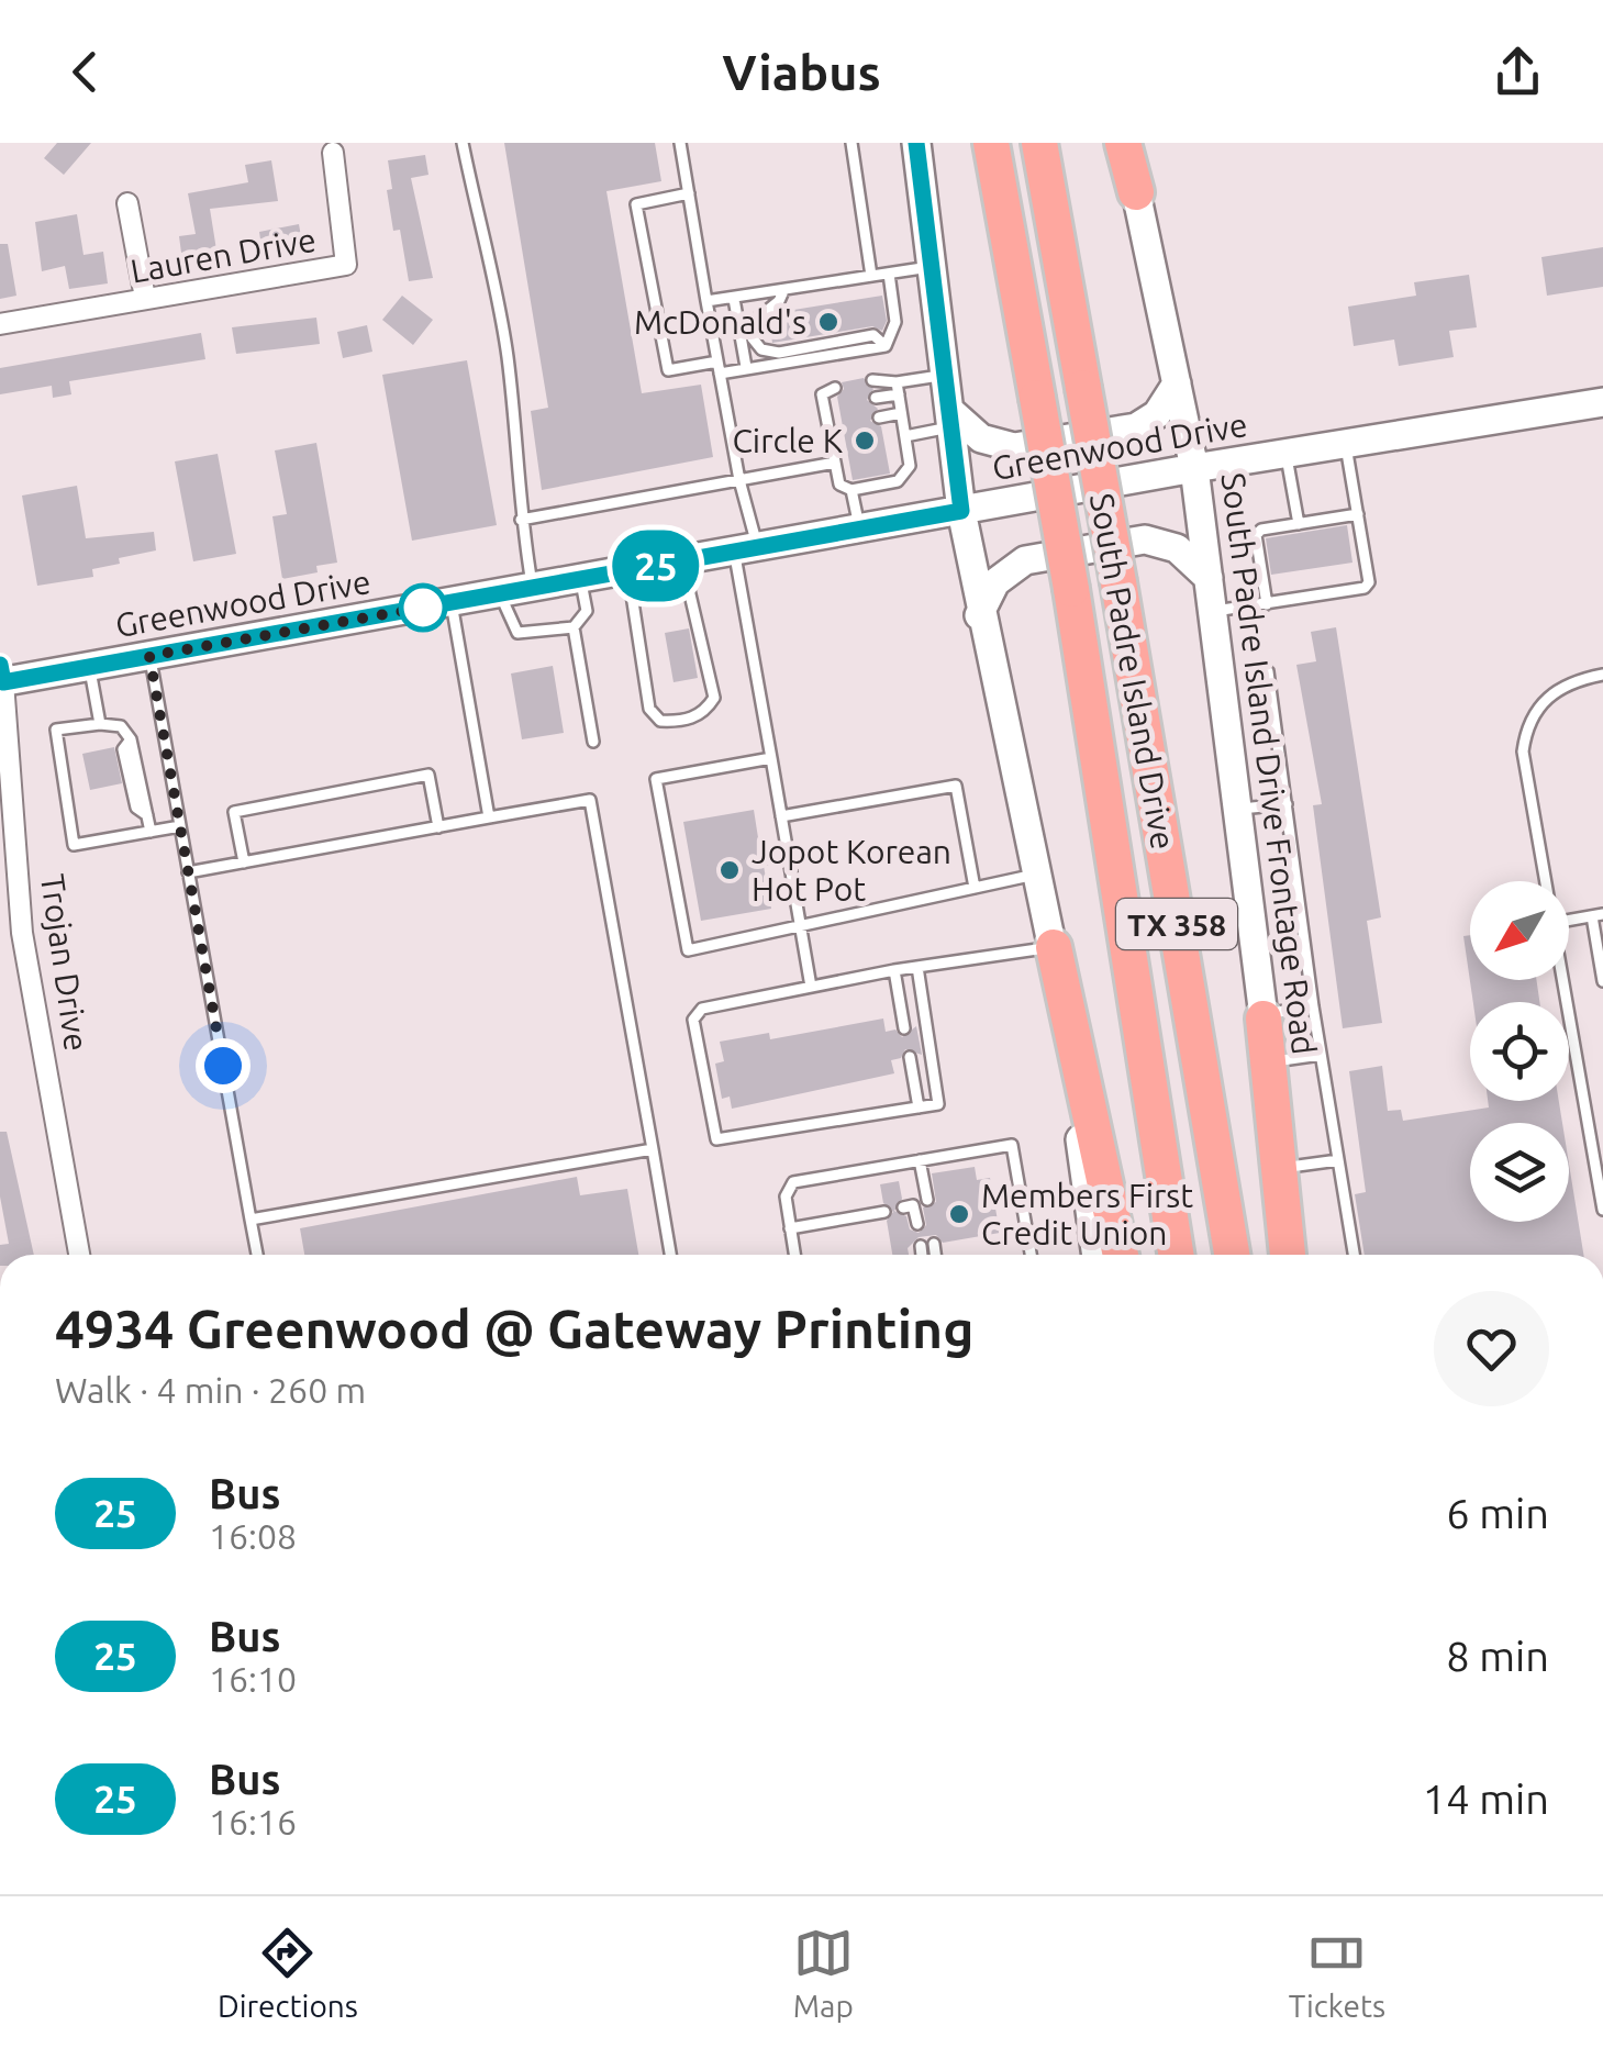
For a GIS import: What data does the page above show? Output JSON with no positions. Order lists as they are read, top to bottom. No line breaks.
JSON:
{"streets":{"highway":["South Padre Island Drive","TX 358"],"main road":["Greenwood Drive","South Padre Island Drive Frontage Road"],"street":["Lauren Drive","Trojan Drive"]},"crossings":[["Greenwood Drive","South Padre Island Drive Frontage Road"],["Greenwood Drive","Trojan Drive"]],"places":["McDonald's","Circle K","Jopot Korean Hot Pot","Members First Credit Union"],"lines":["bus line 25"],"north":"bottom left","page":{"header":"Viabus","on_map":"25","heading":["4934 Greenwood @ Gateway Printing","Walk · 4 min · 260 m"],"list":[{"mark":"25","name":"Bus","note":"16:08","value":"6 min"},{"mark":"25","name":"Bus","note":"16:10","value":"8 min"},{"mark":"25","name":"Bus","note":"16:16","value":"14 min"}],"tabs":["Directions","Map","Tickets"]}}
